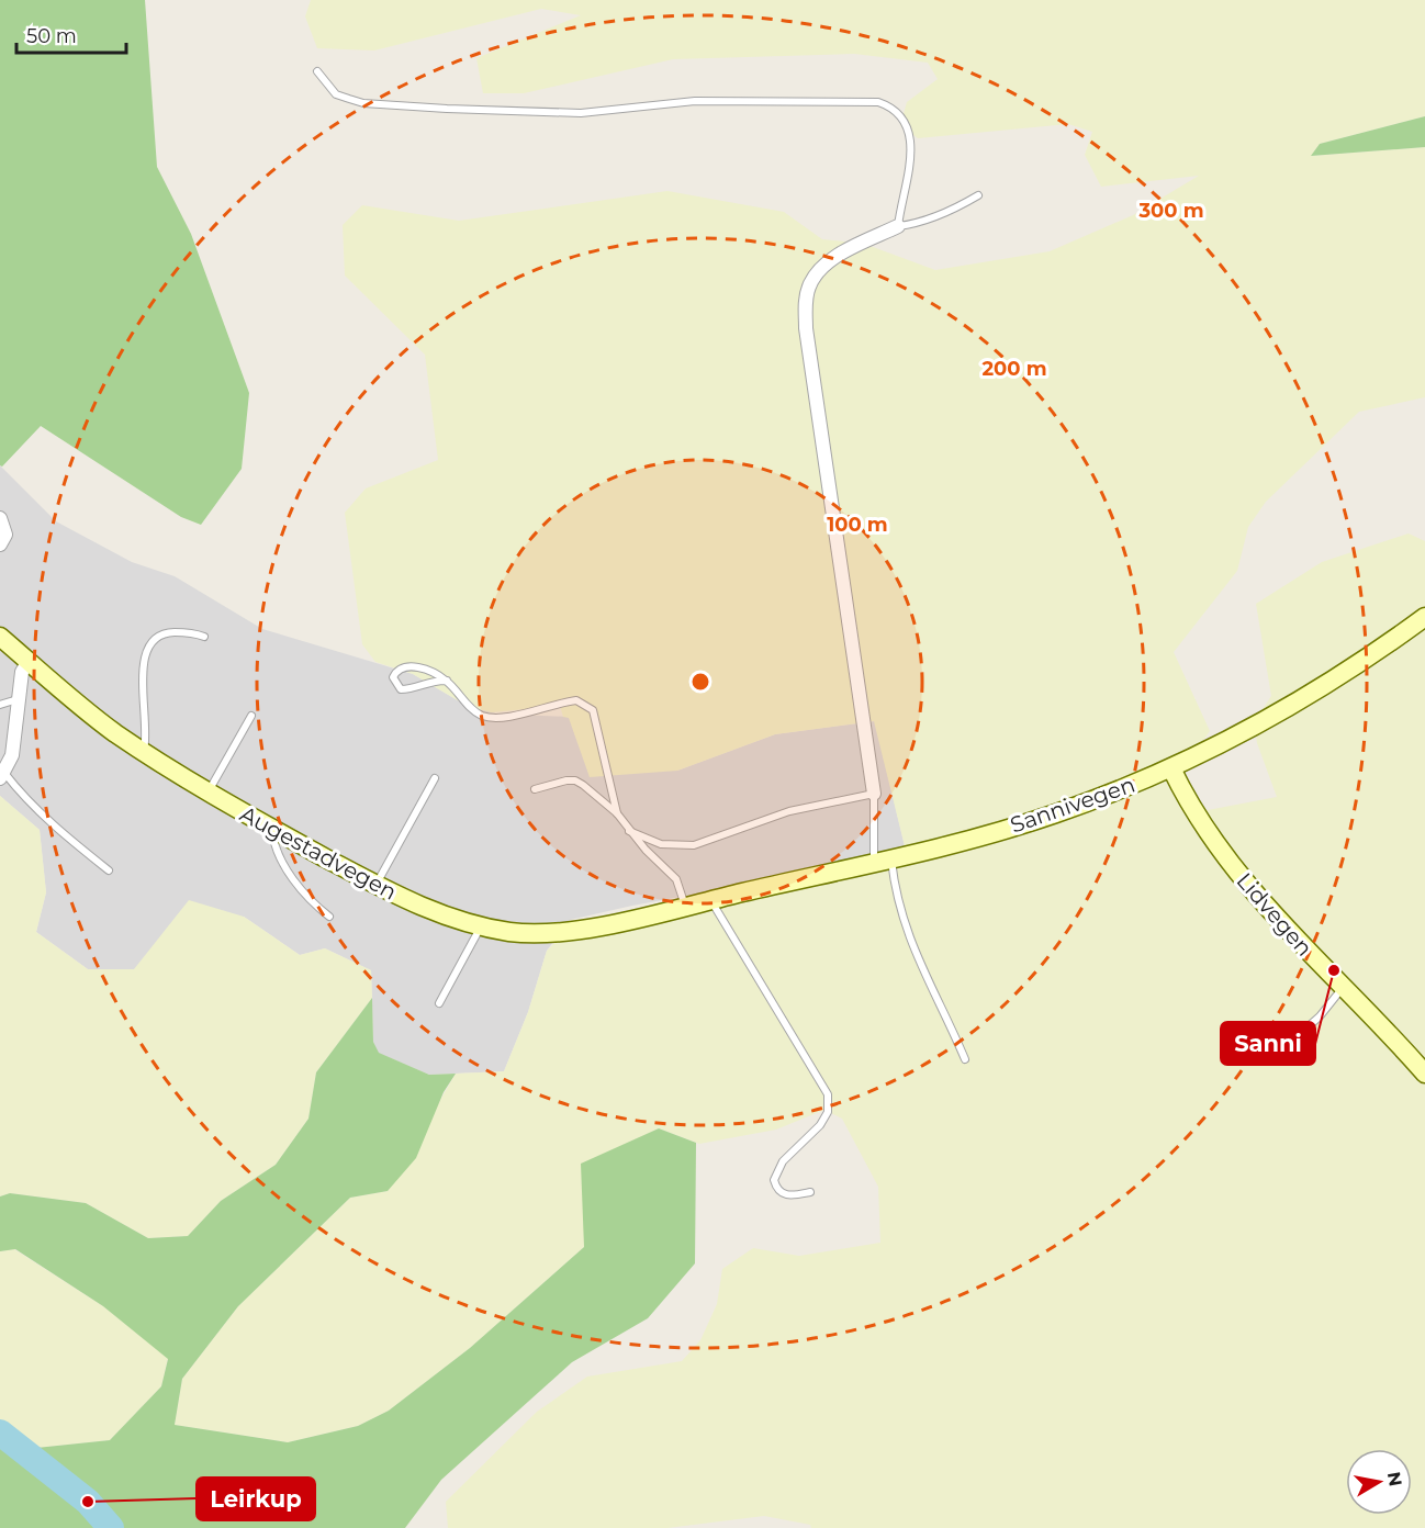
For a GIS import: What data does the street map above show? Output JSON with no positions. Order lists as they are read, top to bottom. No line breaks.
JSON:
{"streets":{"main road":["Sannivegen","Augestadvegen","Lidvegen"]},"crossings":[["Sannivegen","Augestadvegen"],["Sannivegen","Lidvegen"]],"places":["Sanni","Leirkup"],"scale_bar":"50 m","north":"right","rings":["300 m","200 m","100 m"]}
